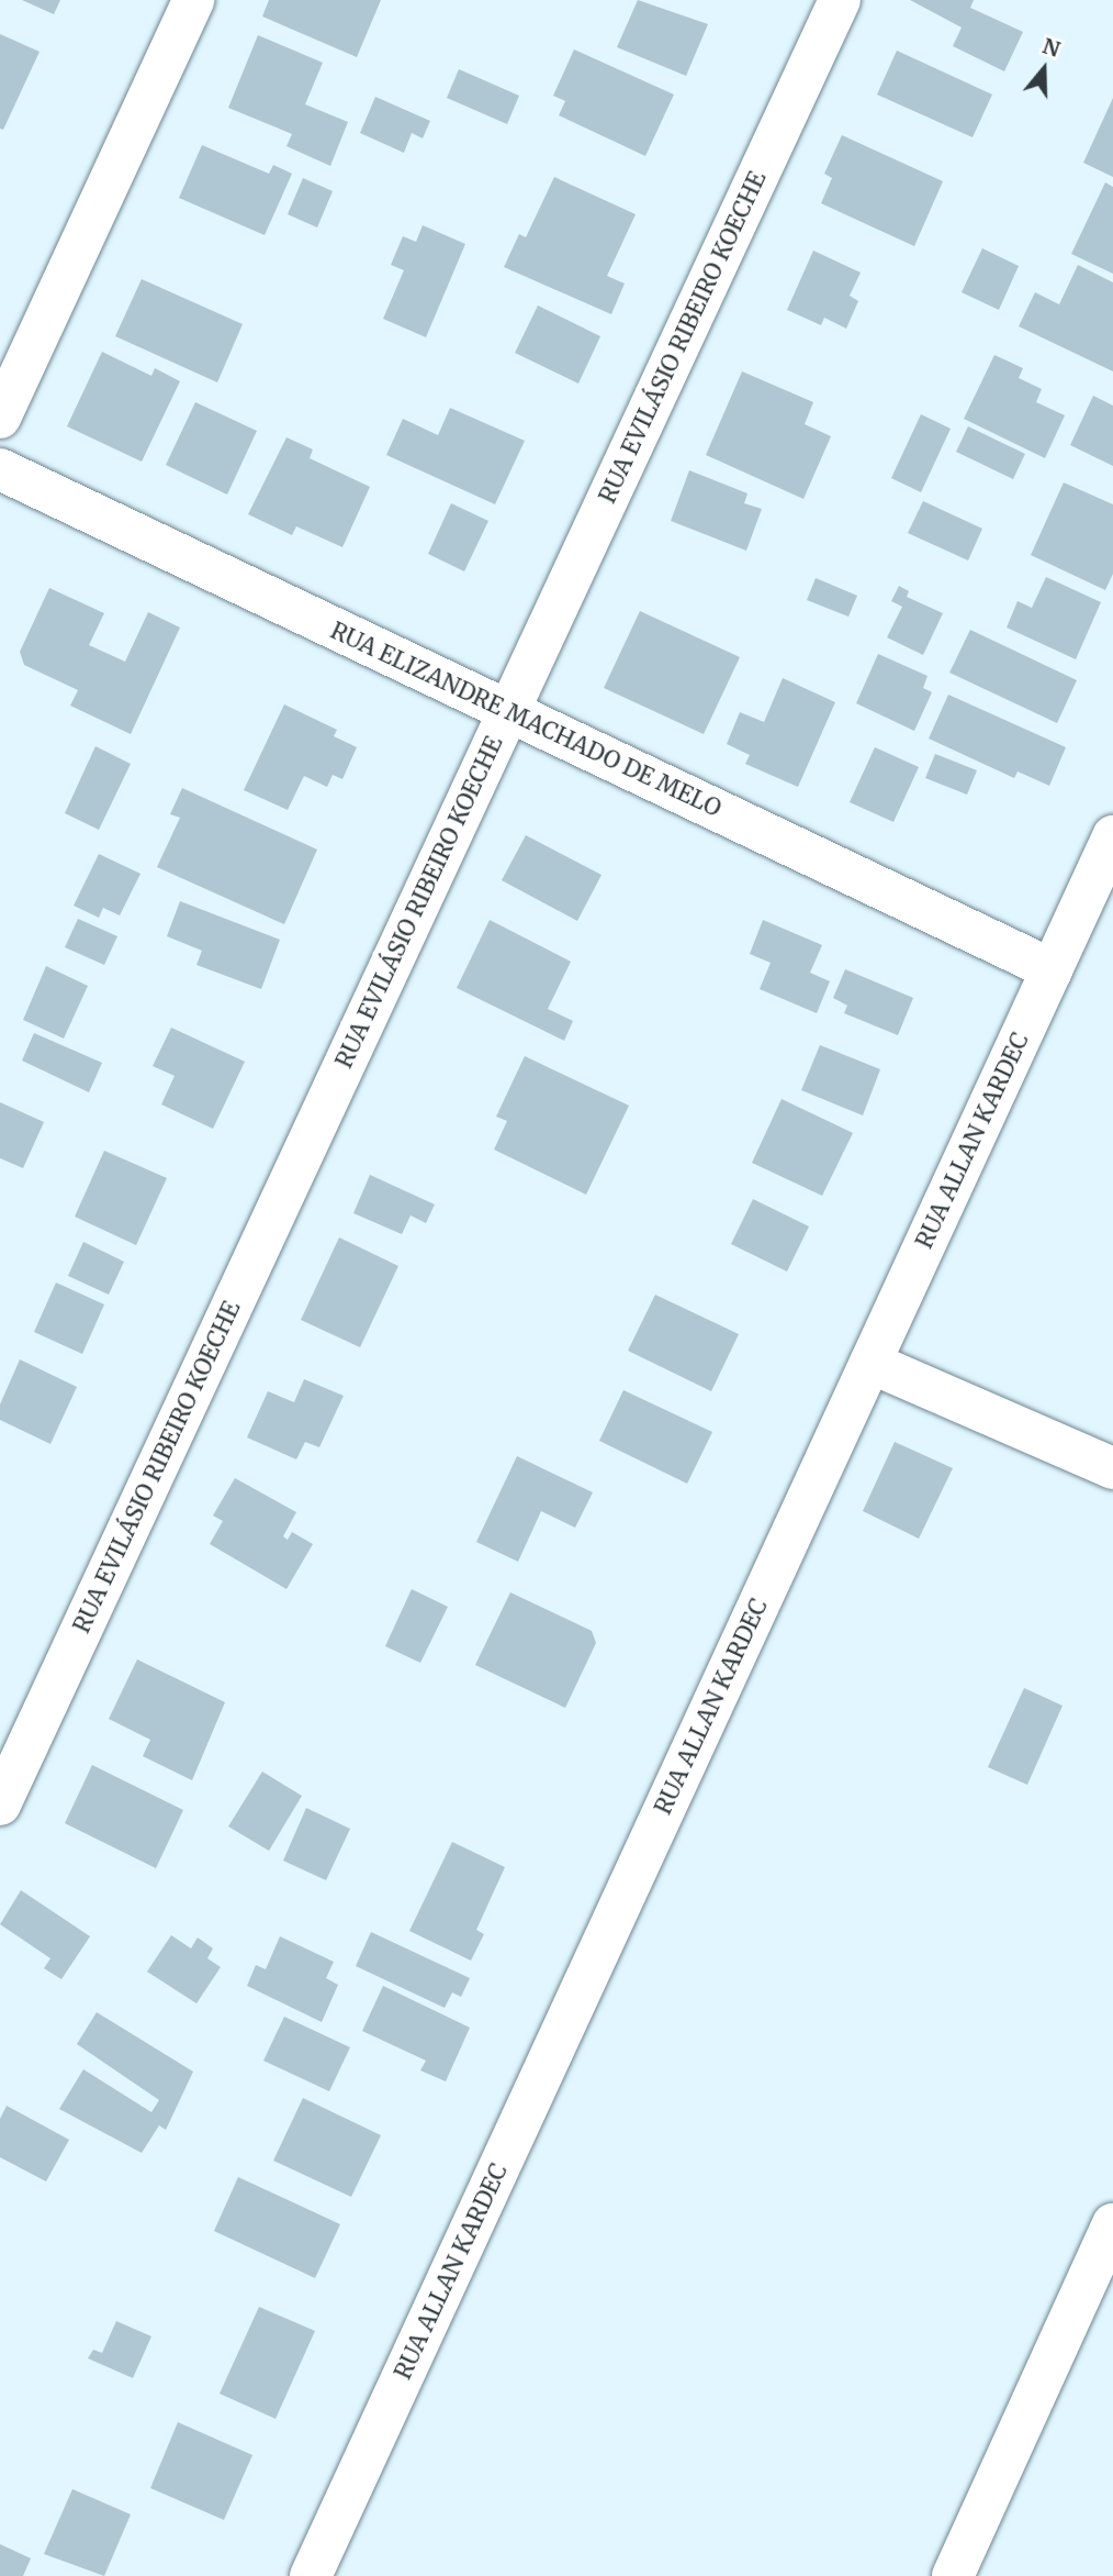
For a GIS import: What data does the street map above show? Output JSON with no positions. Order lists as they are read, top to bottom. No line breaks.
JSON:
{"streets":{"street":["RUA EVILÁSIO RIBEIRO KOECHE","RUA ELIZANDRE MACHADO DE MELO","RUA ALLAN KARDEC"]},"crossings":[["RUA EVILÁSIO RIBEIRO KOECHE","RUA ELIZANDRE MACHADO DE MELO"],["RUA ELIZANDRE MACHADO DE MELO","RUA ALLAN KARDEC"]],"north":"top"}
